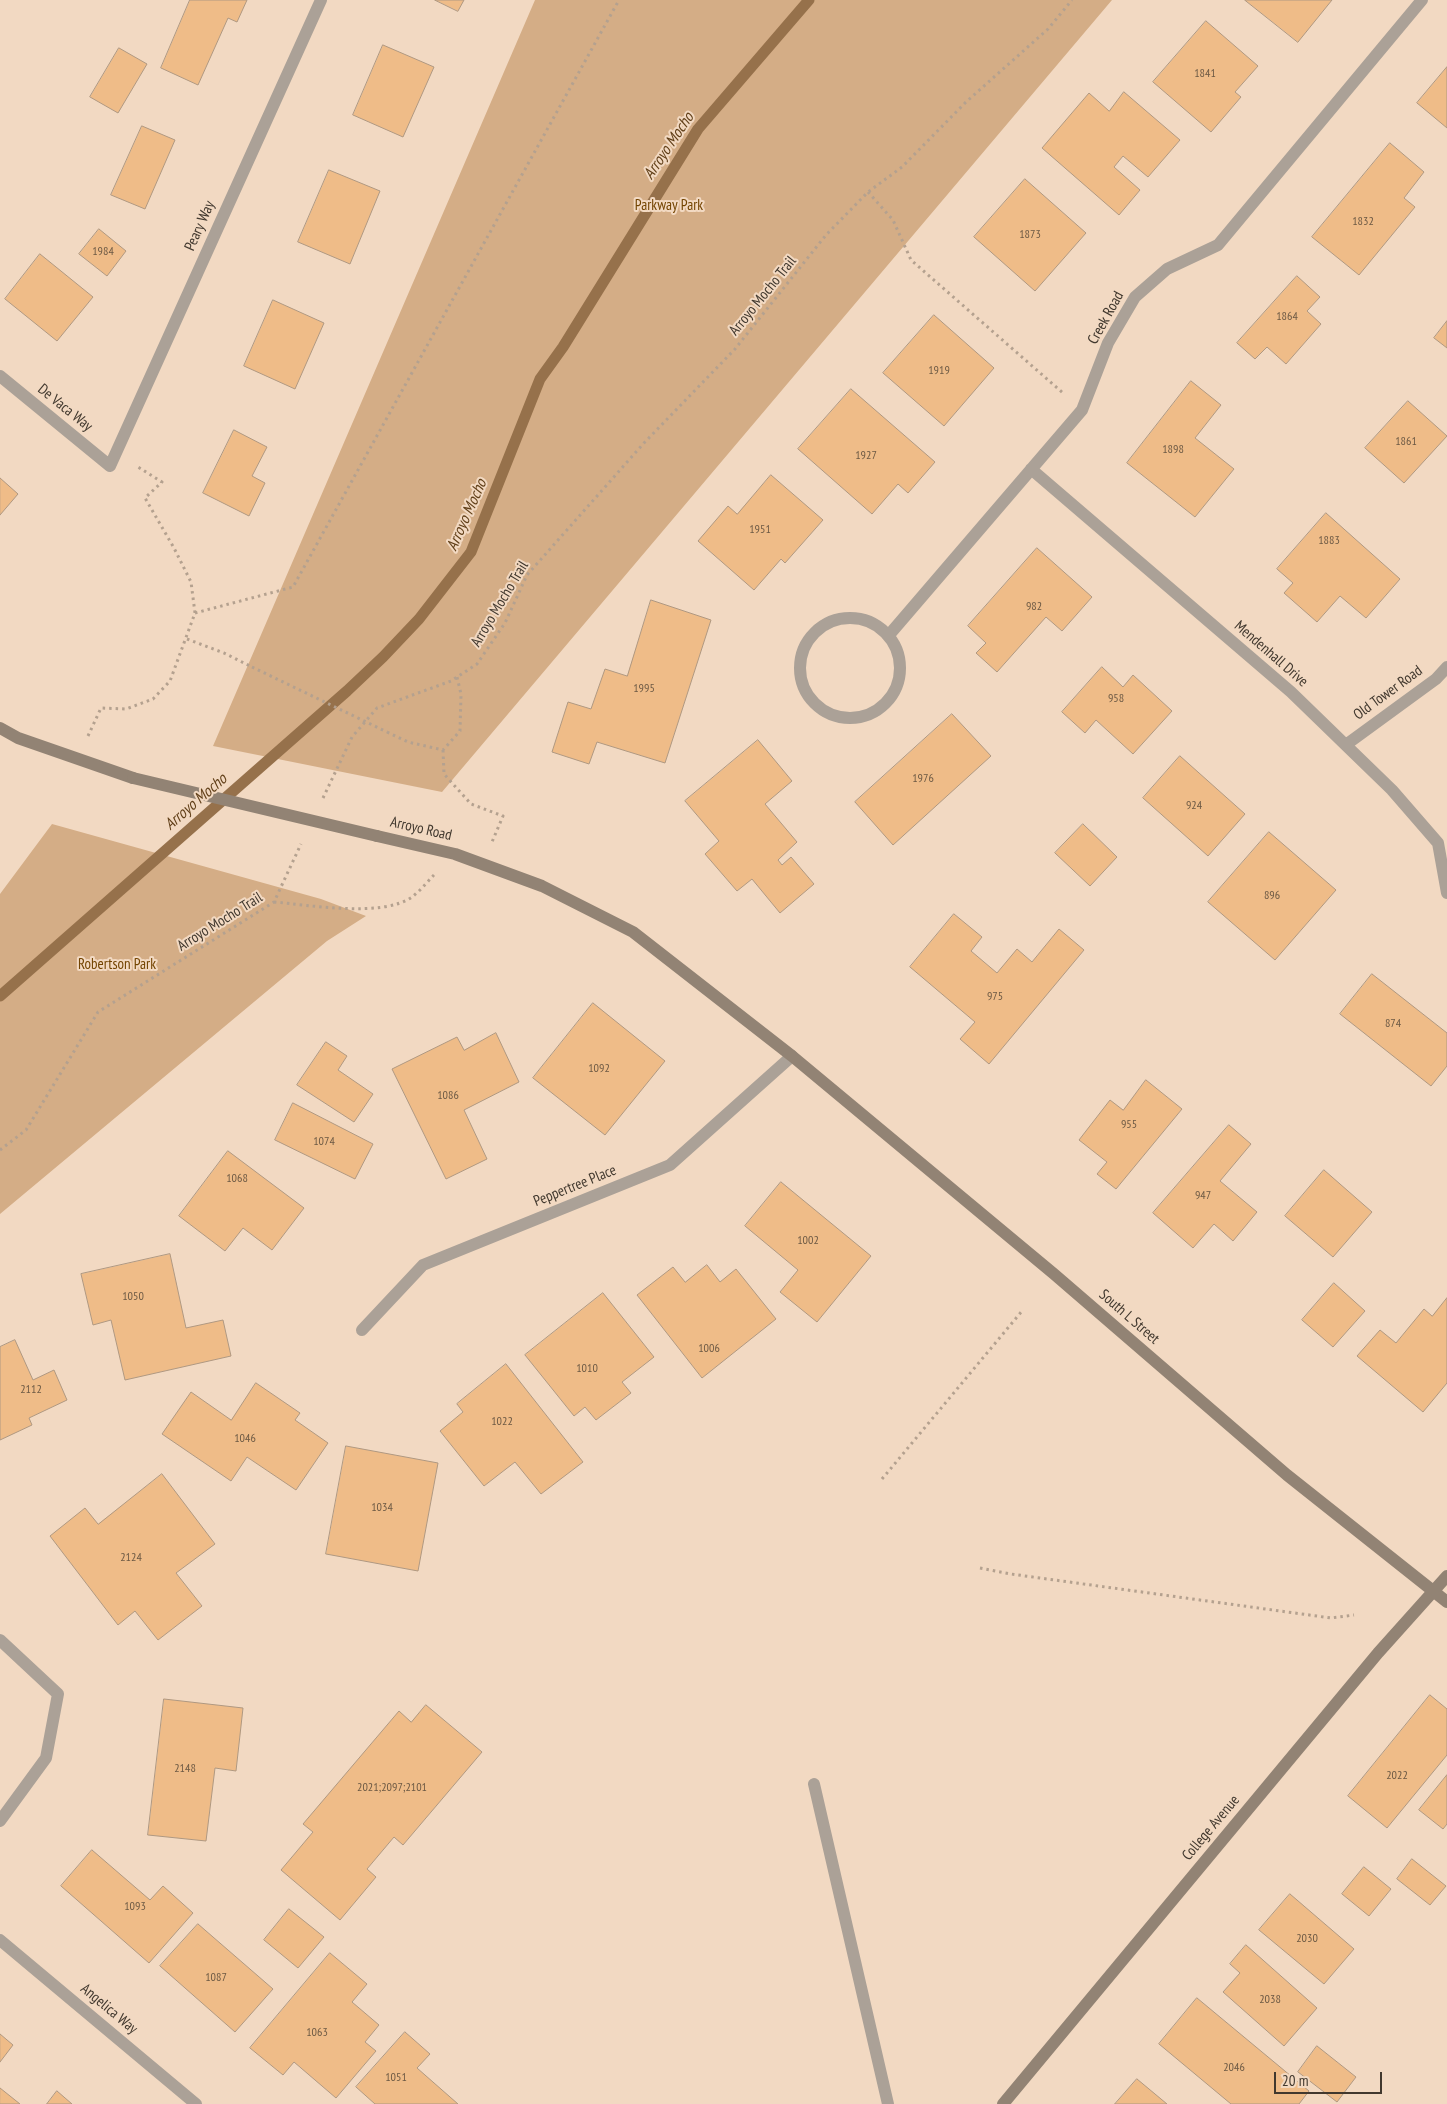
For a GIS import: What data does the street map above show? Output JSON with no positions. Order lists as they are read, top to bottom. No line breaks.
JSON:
{"streets":{"street":["Peary Way","Creek Road","De Vaca Way","Mendenhall Drive","Old Tower Road","Arroyo Road","Peppertree Place","South L Street","College Avenue","Angelica Way"],"path":["Arroyo Mocho Trail"]},"crossings":[["Peary Way","De Vaca Way"],["Creek Road","Mendenhall Drive"],["Mendenhall Drive","Old Tower Road"],["Arroyo Road","Peppertree Place"],["Arroyo Road","South L Street"],["Peppertree Place","South L Street"],["South L Street","College Avenue"]],"water":["Arroyo Mocho"],"parks":["Parkway Park","Robertson Park"],"house_numbers":["1841","1832","1873","1984","1864","1919","1861","1898","1927","1951","1883","982","1995","958","1976","924","896","975","874","1092","1086","955","1074","1068","947","1002","1050","1006","1010","2112","1022","1046","1034","2124","2148","2022","2021;2097;2101","1093","2030","1087","2038","1063","2046","1051"],"scale_bar":"20 m"}
